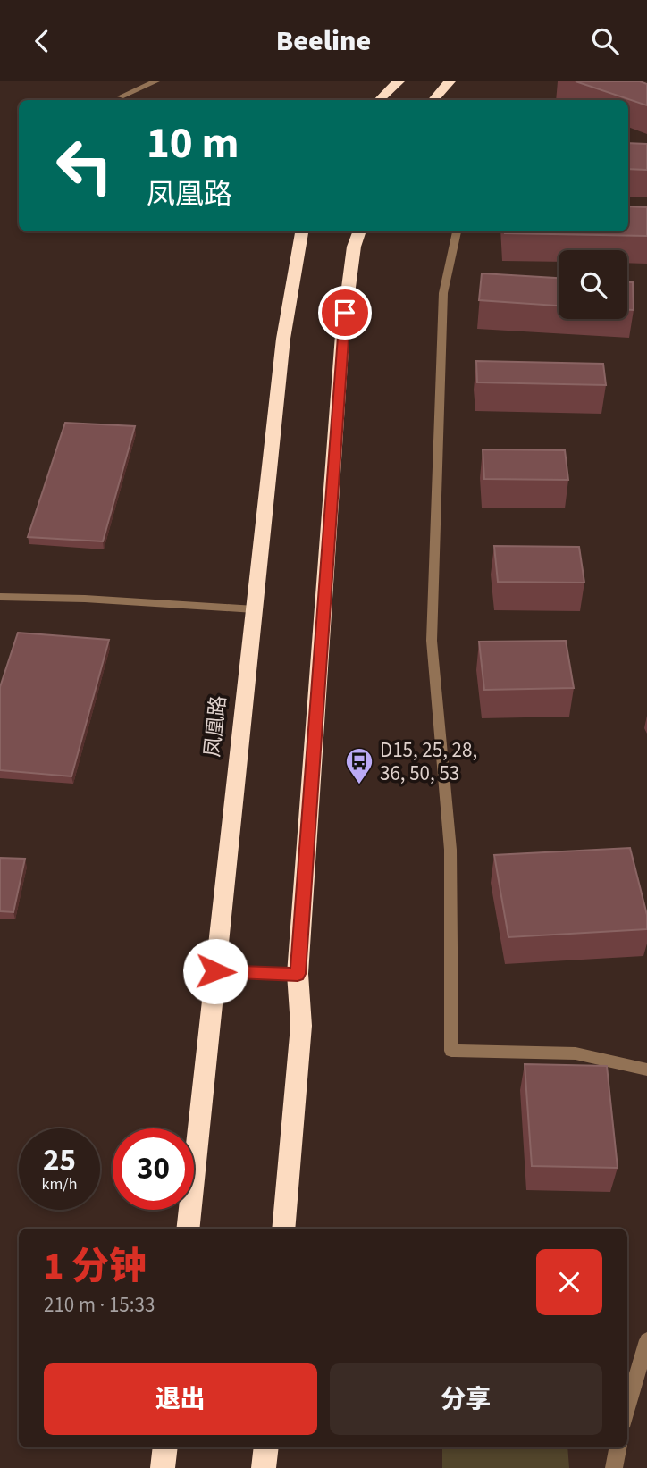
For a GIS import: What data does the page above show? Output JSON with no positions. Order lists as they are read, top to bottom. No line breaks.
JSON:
{"streets":{"highway":["凤凰路"]},"places":{"bus stop":["D15, 25, 28, 36, 50, 53"]},"page":{"header":"Beeline","turn":["10 m","凤凰路"],"speed":"25 km/h","limit":"30","heading":["1 分钟","210 m · 15:33"],"buttons":["退出","分享"]}}
